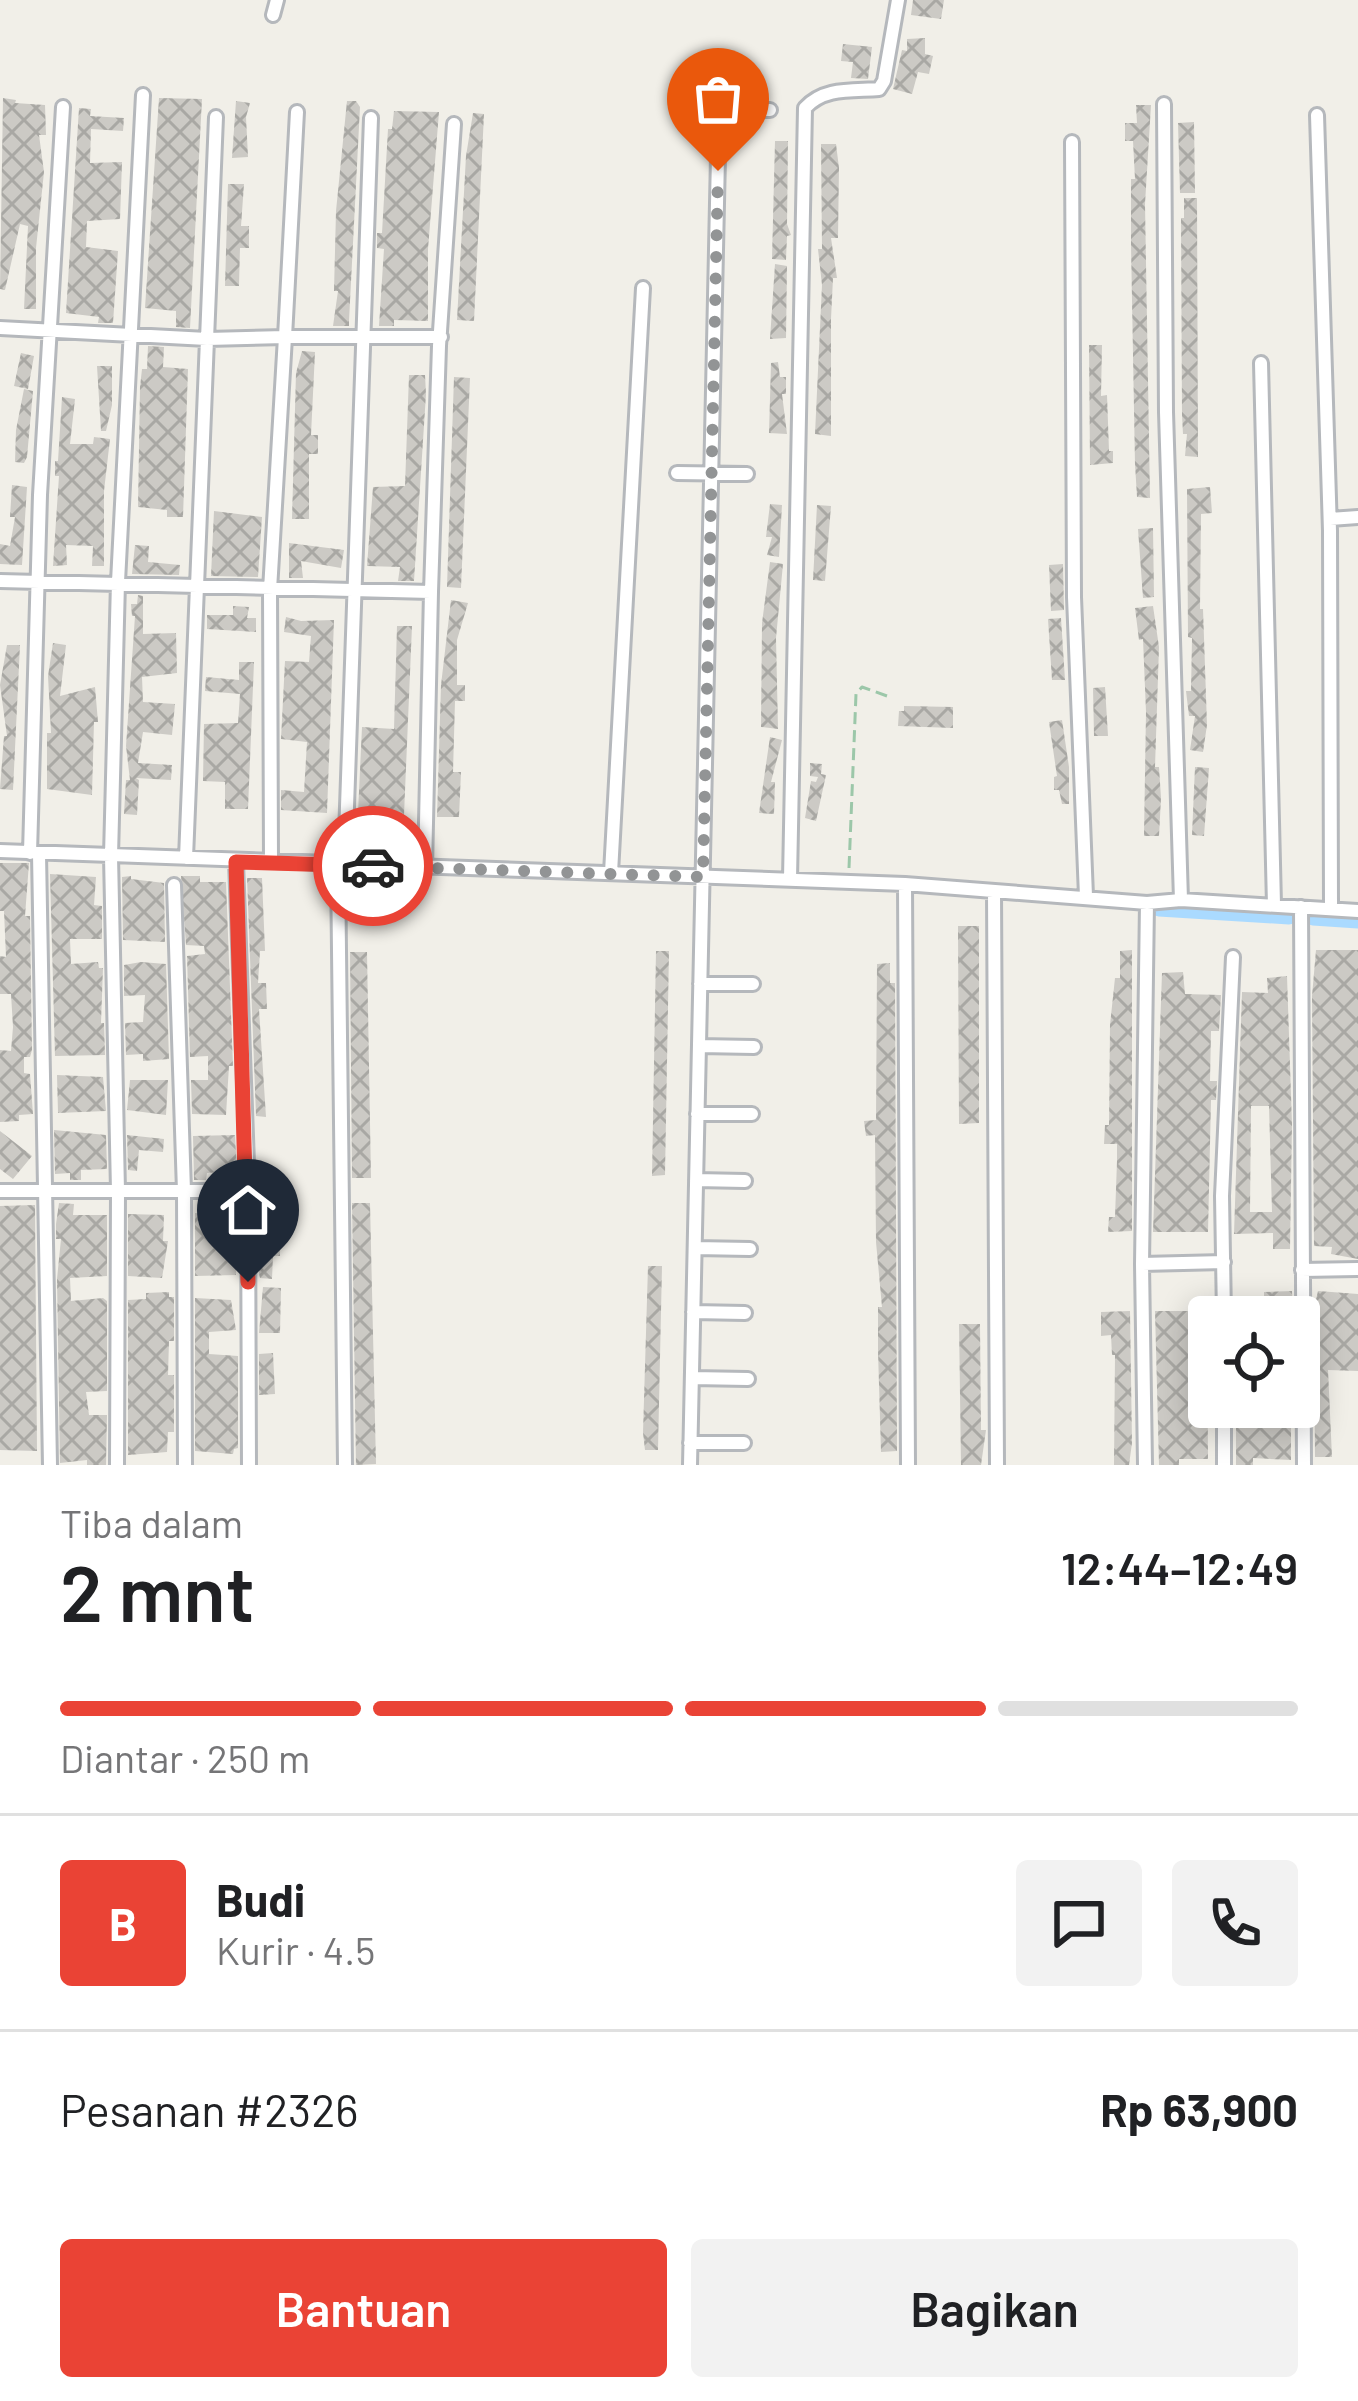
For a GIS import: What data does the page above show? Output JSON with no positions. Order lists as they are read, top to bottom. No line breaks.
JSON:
{"page":{"heading":["2 mnt","Tiba dalam","12:44–12:49"],"panel":["Budi","Kurir · 4.5","Pesanan #2326","Rp 63,900"],"bar":"Diantar · 250 m","round":"B","buttons":["Bantuan","Bagikan"]}}
